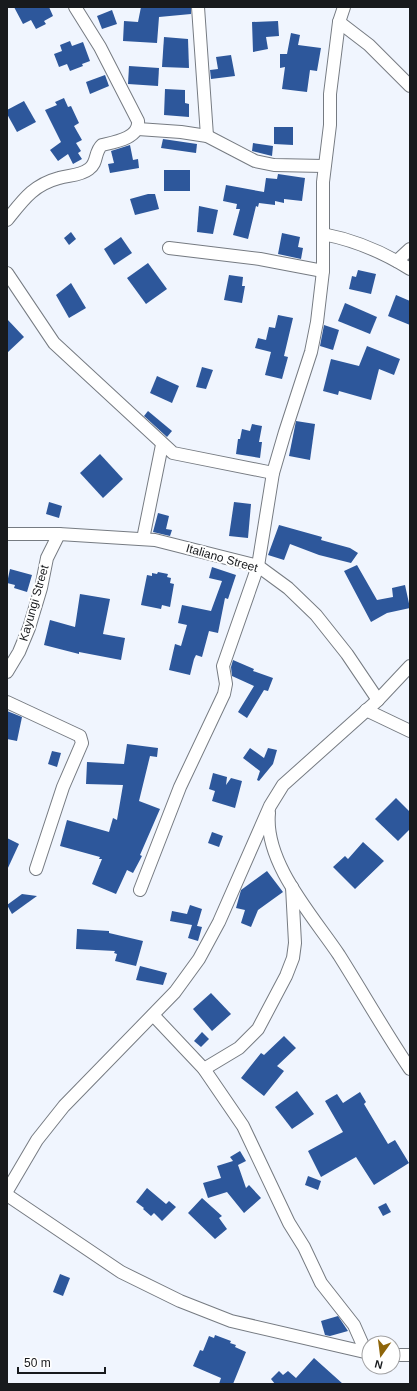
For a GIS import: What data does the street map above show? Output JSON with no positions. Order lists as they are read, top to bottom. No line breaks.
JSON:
{"streets":{"street":["Italiano Street","Kayungi Street"]},"crossings":[["Italiano Street","Kayungi Street"]],"scale_bar":"50 m","north":"bottom"}
